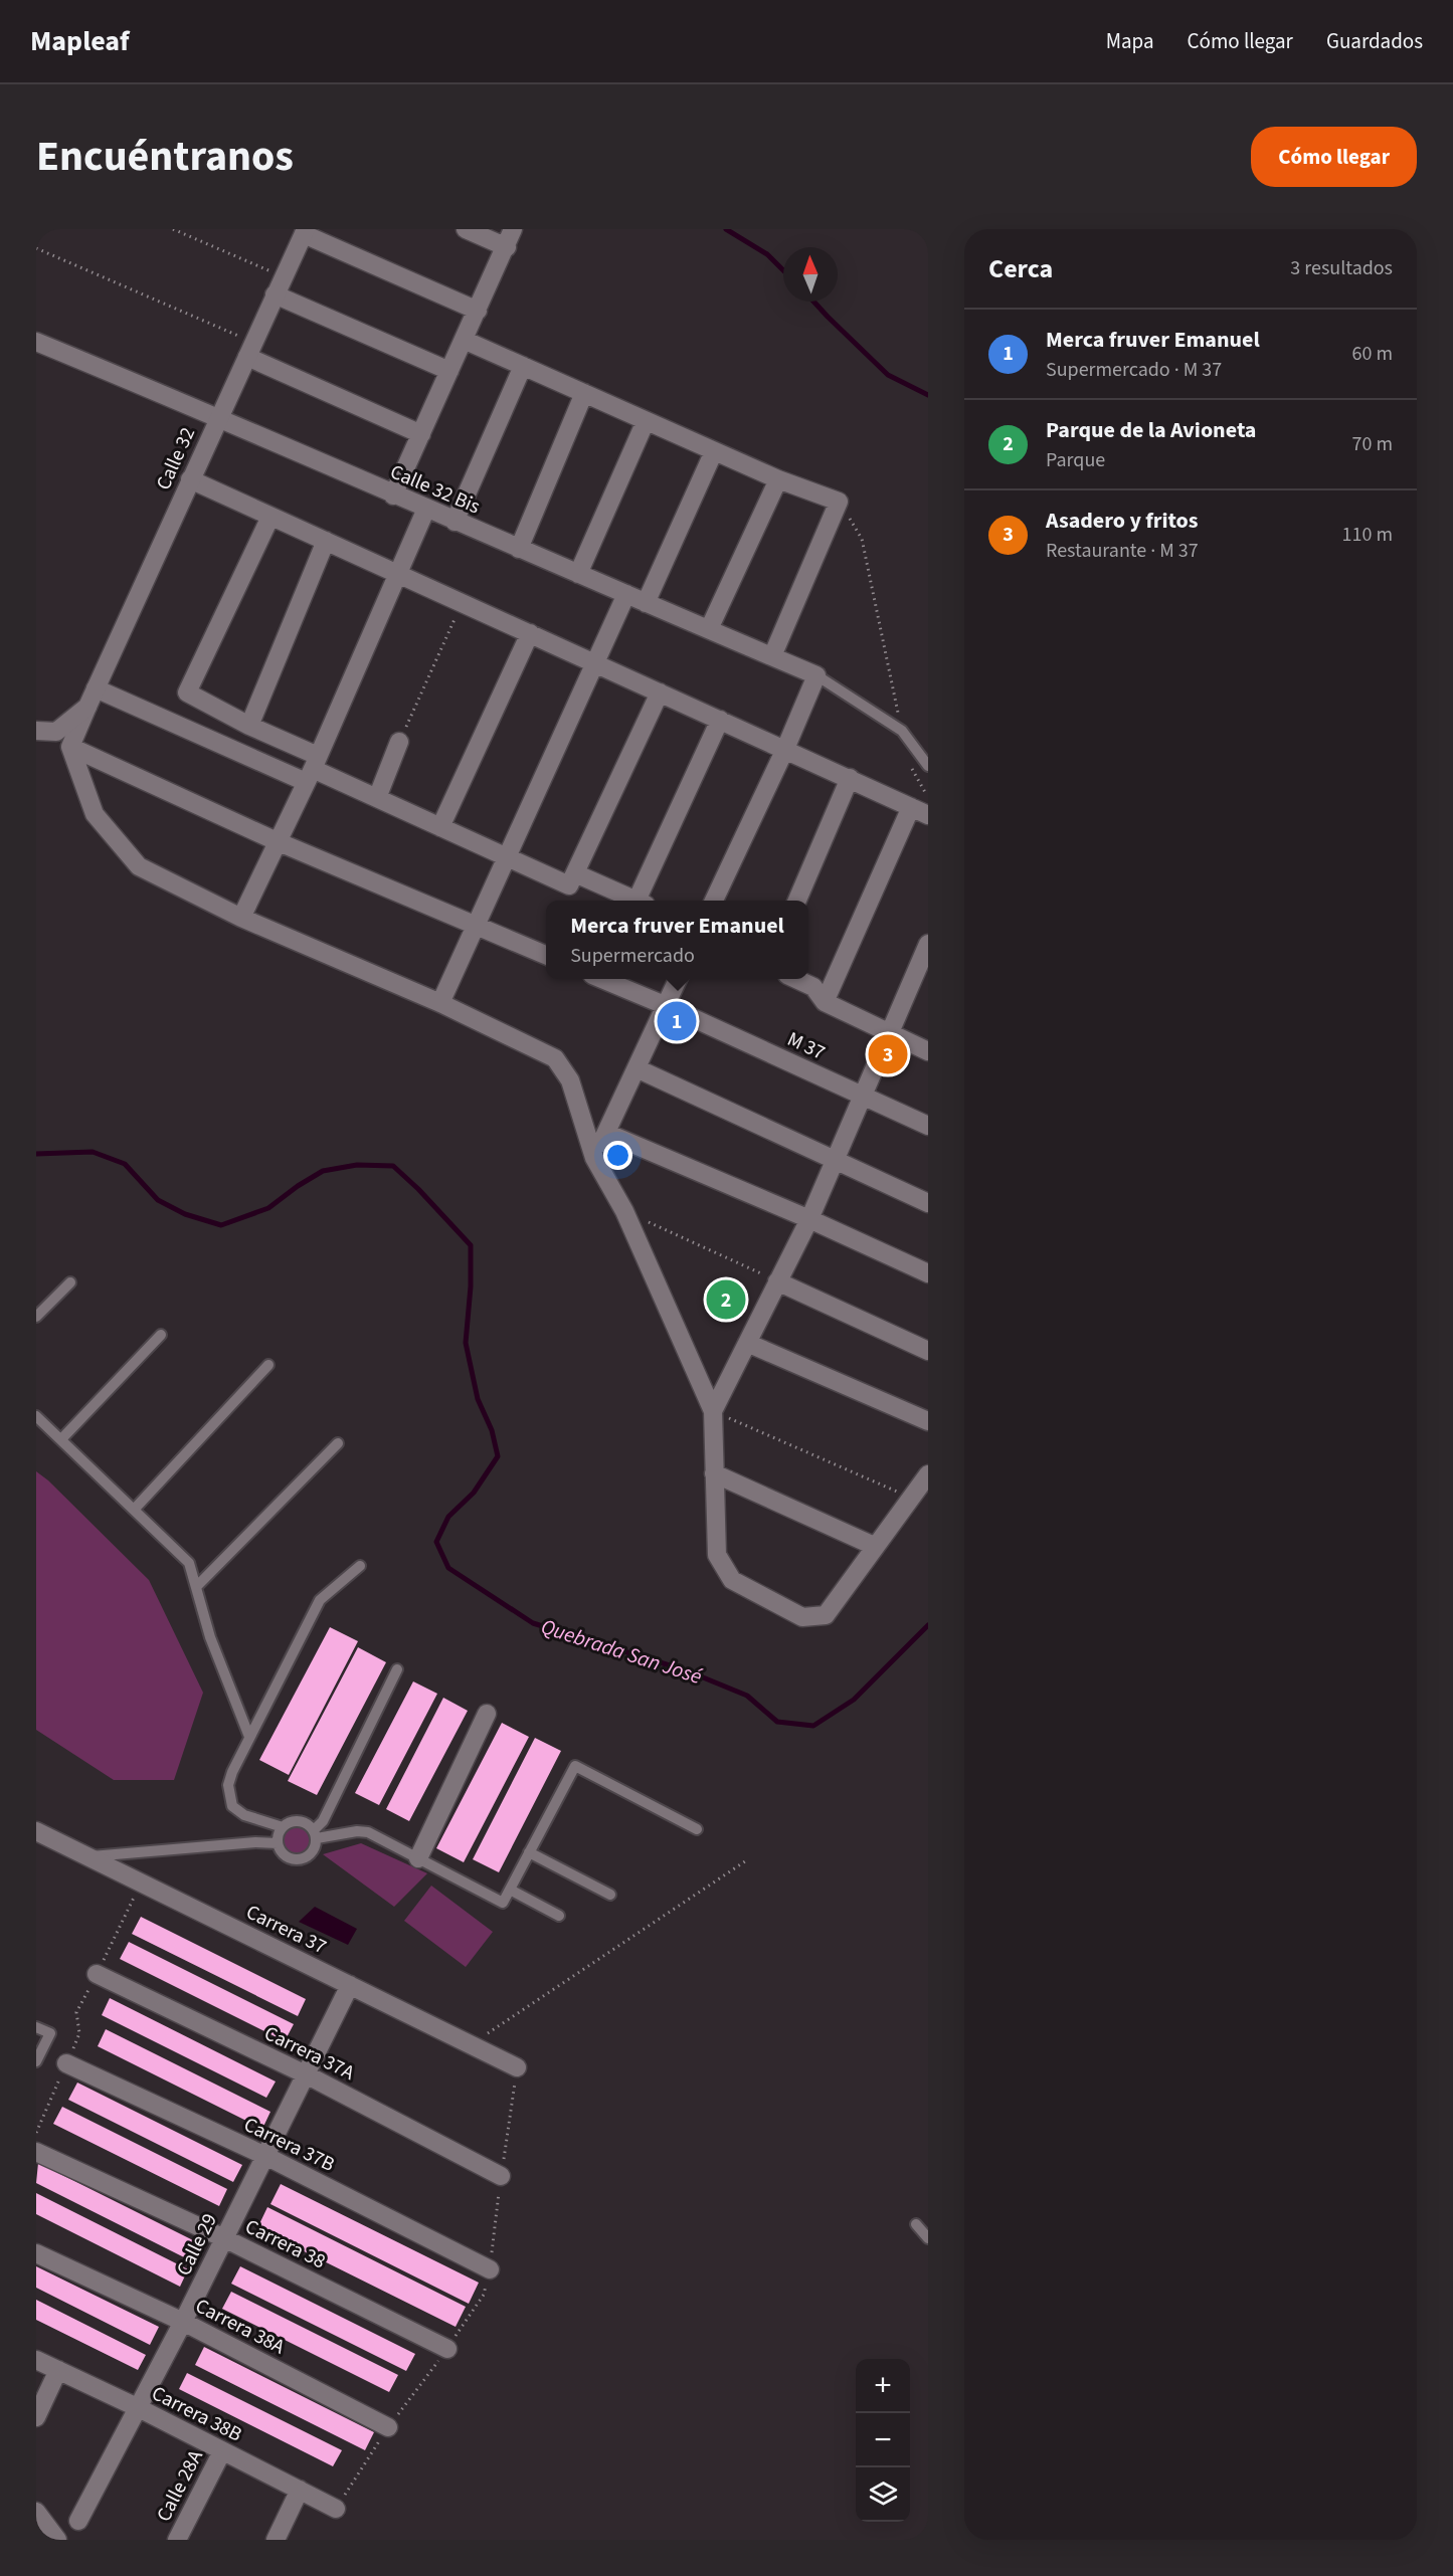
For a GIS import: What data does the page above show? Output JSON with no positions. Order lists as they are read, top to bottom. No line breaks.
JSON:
{"streets":{"street":["Calle 32","Calle 32 Bis","M 37","Carrera 37","Carrera 37A","Carrera 37B","Carrera 38","Calle 29","Carrera 38A","Carrera 38B","Calle 28A"]},"crossings":[["Calle 32","Calle 32 Bis"],["Carrera 37","Calle 29"],["Carrera 37A","Calle 29"],["Carrera 37B","Calle 29"],["Carrera 38","Calle 29"],["Calle 29","Carrera 38A"],["Calle 29","Carrera 38B"],["Carrera 38B","Calle 28A"]],"water":["Quebrada San José"],"north":"top","page":{"header":"Mapleaf","nav":["Mapa","Cómo llegar","Guardados"],"title":"Encuéntranos","buttons":"Cómo llegar","heading":["Cerca","3 resultados"],"list":[{"mark":"1","name":"Merca fruver Emanuel","note":"Supermercado · M 37","value":"60 m"},{"mark":"2","name":"Parque de la Avioneta","note":"Parque","value":"70 m"},{"mark":"3","name":"Asadero y fritos","note":"Restaurante · M 37","value":"110 m"}],"popup":["Merca fruver Emanuel","Supermercado"],"pins":["1","3","2"],"map_buttons":["+","−"]}}
